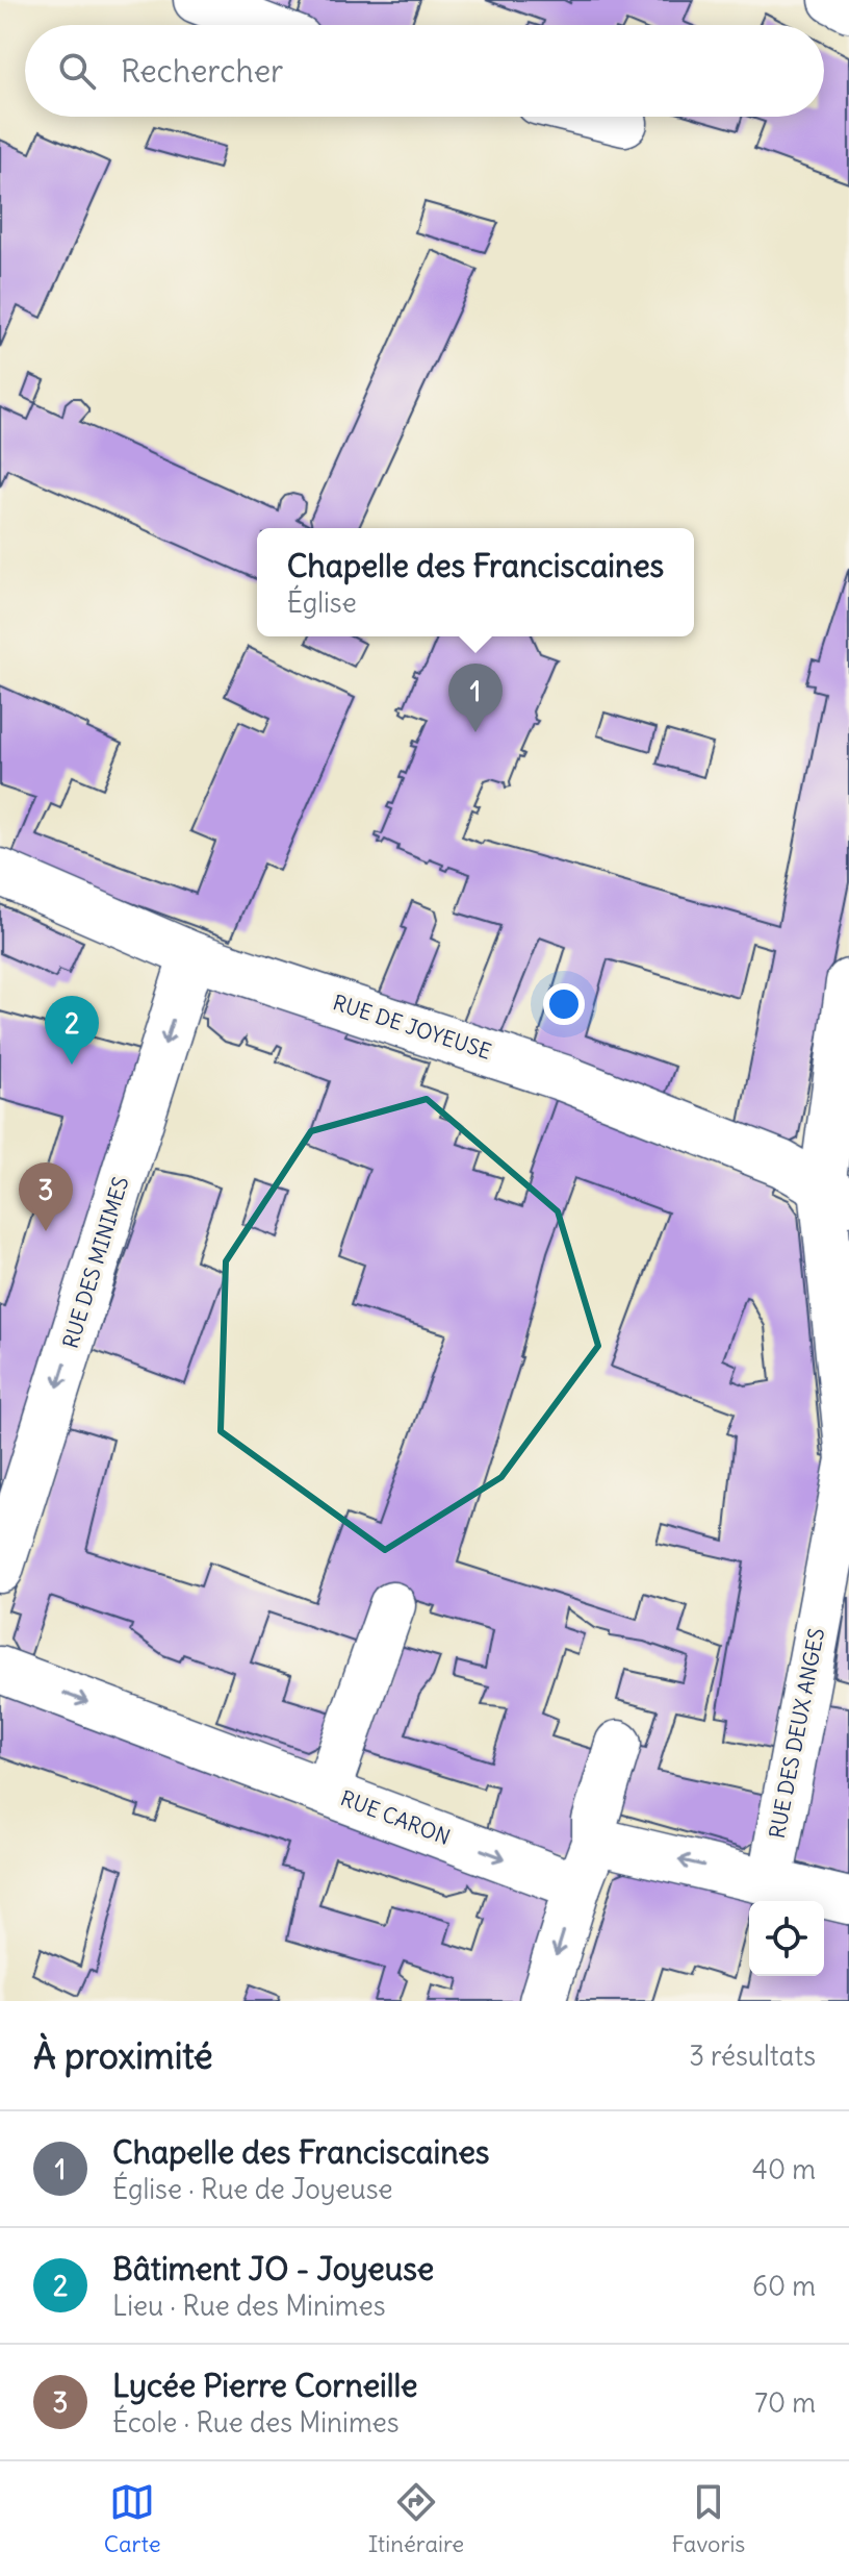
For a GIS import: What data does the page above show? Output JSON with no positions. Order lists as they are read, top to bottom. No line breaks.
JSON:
{"streets":{"street":["RUE DE JOYEUSE","RUE DES MINIMES","RUE DES DEUX ANGES","RUE CARON"]},"crossings":[["RUE DE JOYEUSE","RUE DES MINIMES"],["RUE DE JOYEUSE","RUE DES DEUX ANGES"]],"one_way":["RUE DES MINIMES","RUE CARON"],"page":{"search":"Rechercher","popup":["Chapelle des Franciscaines","Église"],"pins":["1","2","3"],"heading":["À proximité","3 résultats"],"list":[{"mark":"1","name":"Chapelle des Franciscaines","note":"Église · Rue de Joyeuse","value":"40 m"},{"mark":"2","name":"Bâtiment JO - Joyeuse","note":"Lieu · Rue des Minimes","value":"60 m"},{"mark":"3","name":"Lycée Pierre Corneille","note":"École · Rue des Minimes","value":"70 m"}],"nav":["Carte","Itinéraire","Favoris"]}}
